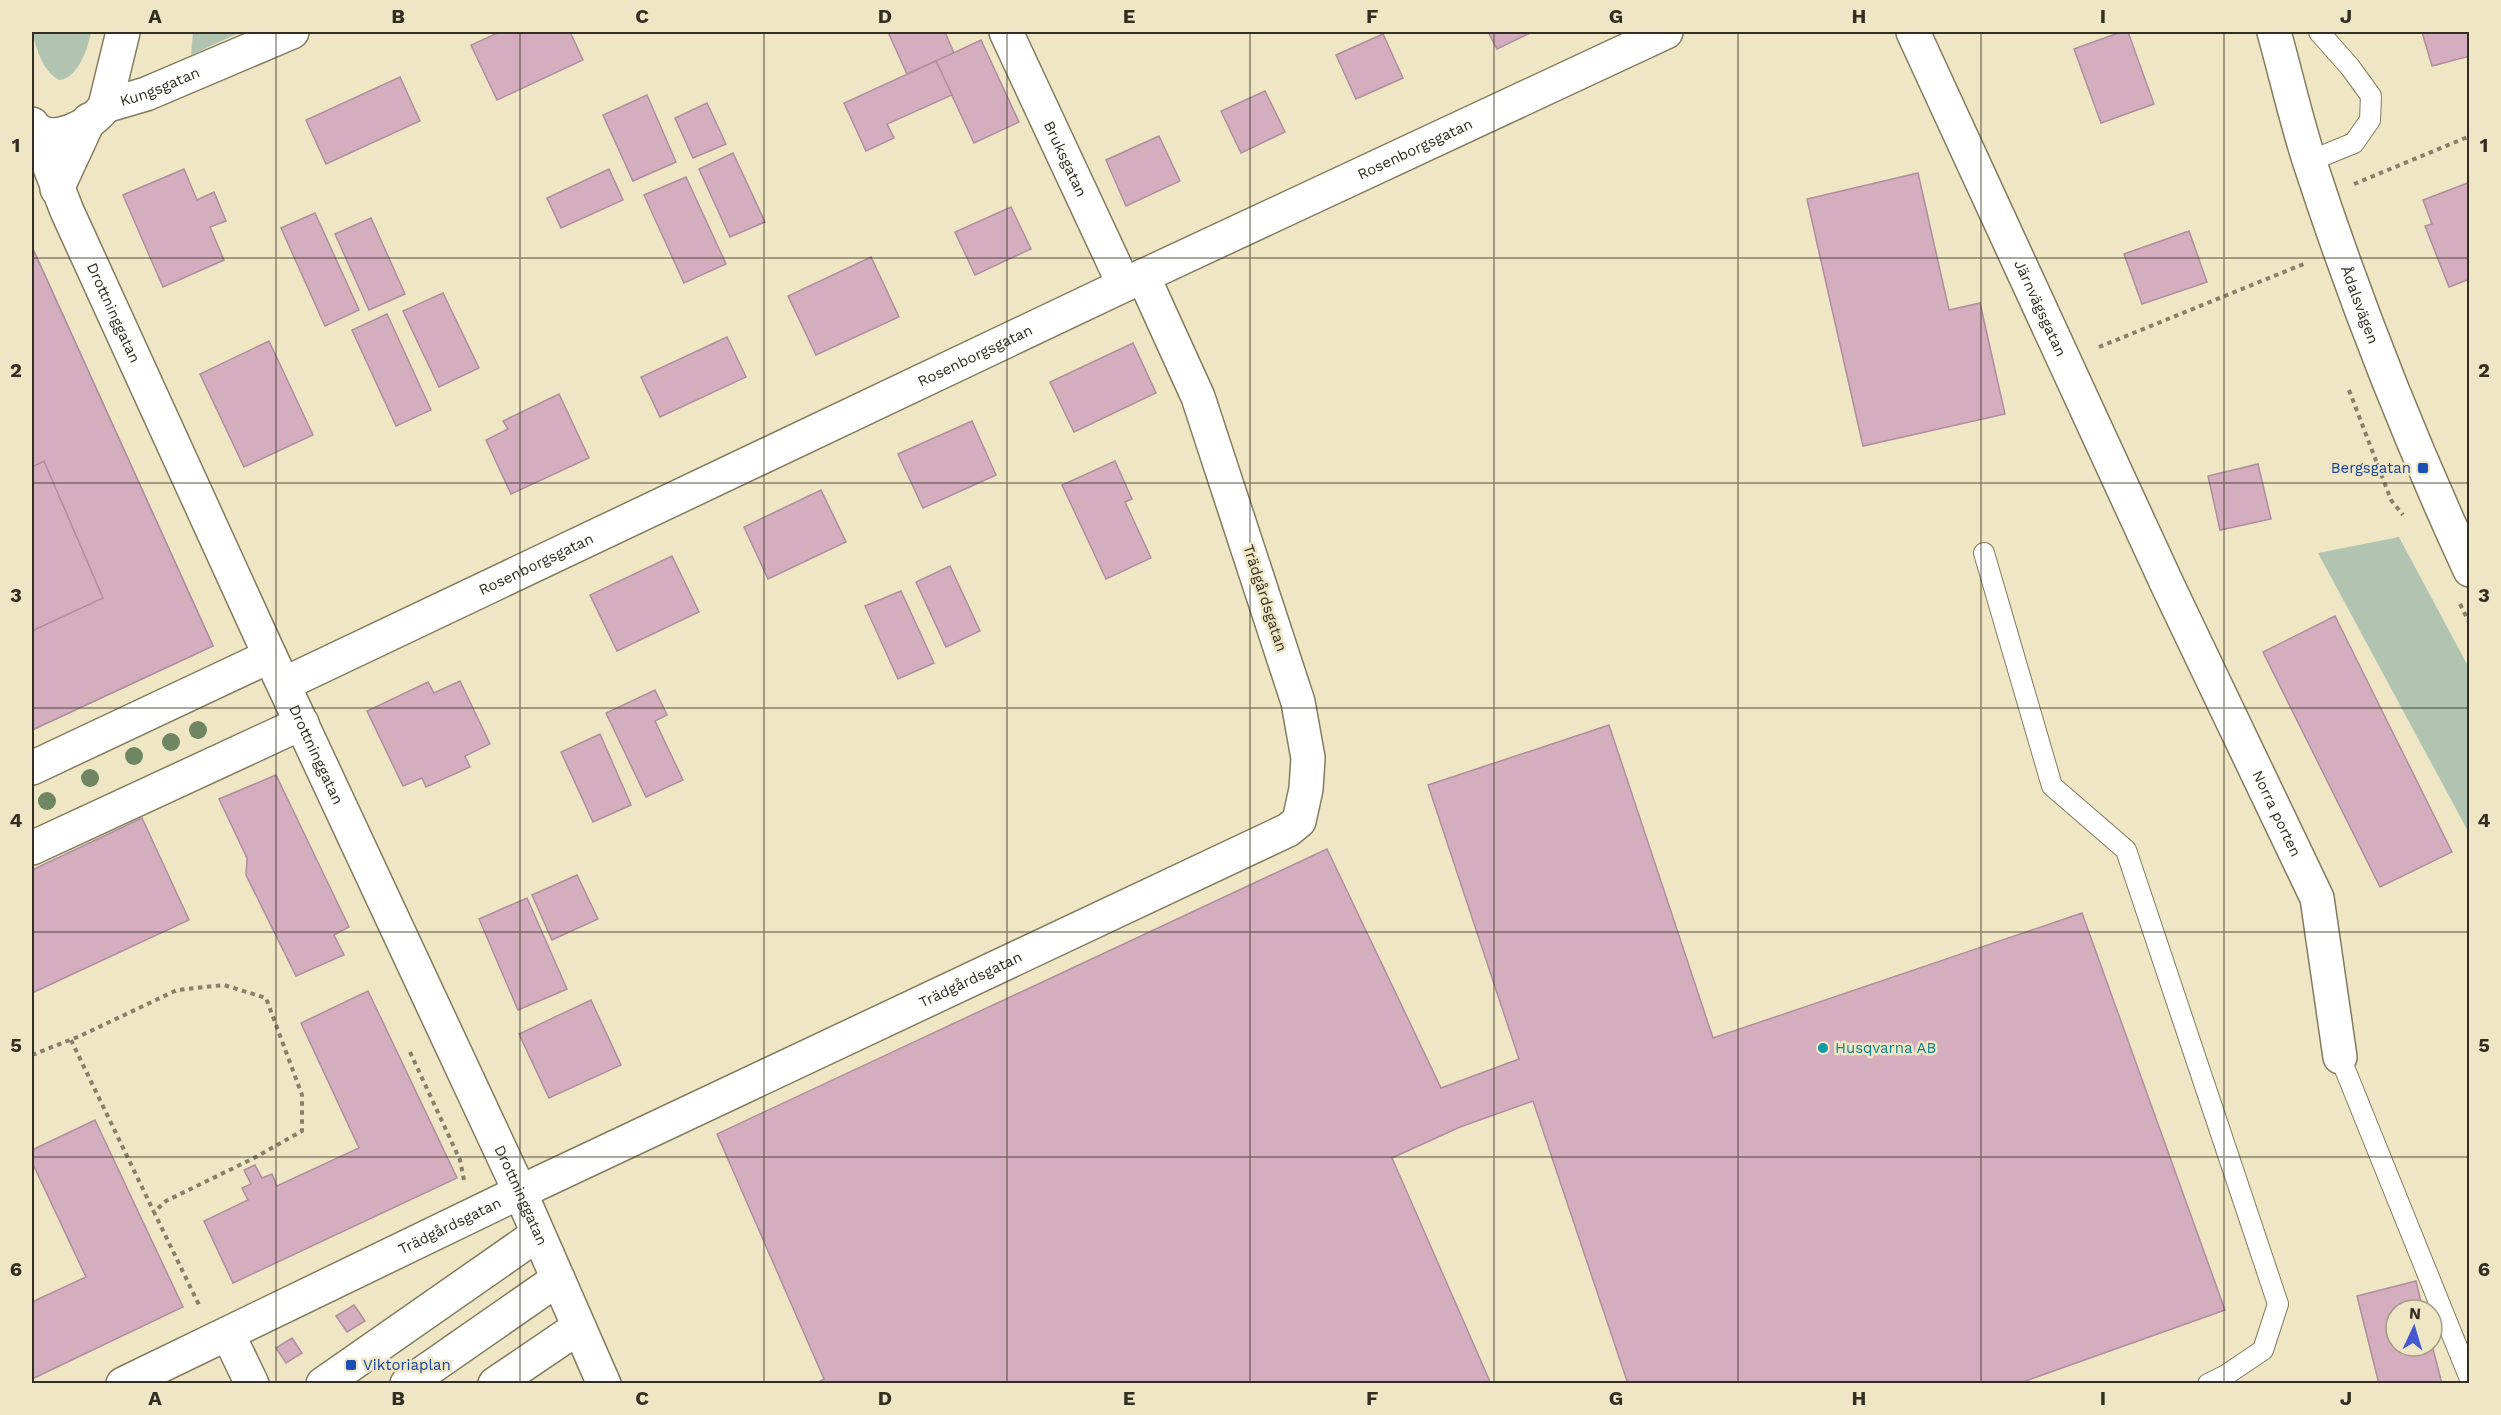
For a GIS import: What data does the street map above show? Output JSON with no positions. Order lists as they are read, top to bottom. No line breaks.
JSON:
{"streets":{"street":["Kungsgatan","Rosenborgsgatan","Bruksgatan","Ådalsvägen","Järnvägsgatan","Drottninggatan","Trädgårdsgatan","Norra porten"]},"crossings":[["Kungsgatan","Drottninggatan"],["Rosenborgsgatan","Bruksgatan"],["Rosenborgsgatan","Drottninggatan"],["Rosenborgsgatan","Trädgårdsgatan"],["Bruksgatan","Trädgårdsgatan"],["Järnvägsgatan","Norra porten"],["Drottninggatan","Trädgårdsgatan"]],"places":{"transit":["Bergsgatan","Viktoriaplan"],"other":["Husqvarna AB"]},"north":"top","grid":{"columns":["A","B","C","D","E","F","G","H","I","J"],"rows":["1","2","3","4","5","6"]}}
